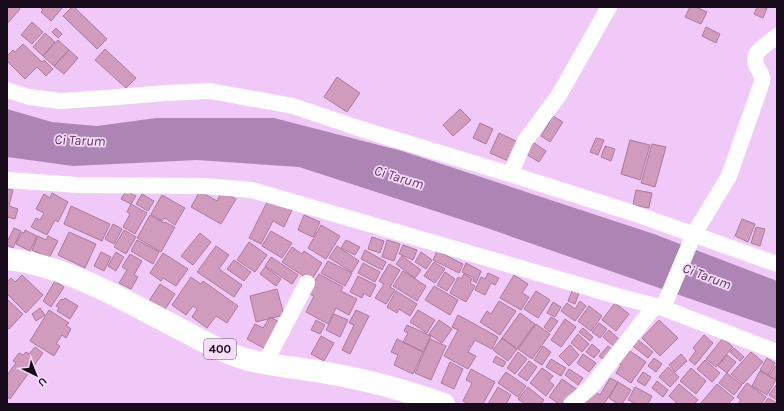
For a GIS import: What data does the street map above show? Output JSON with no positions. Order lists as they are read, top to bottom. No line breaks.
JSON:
{"streets":{"main road":["400"]},"water":["Ci Tarum"],"north":"bottom right"}
